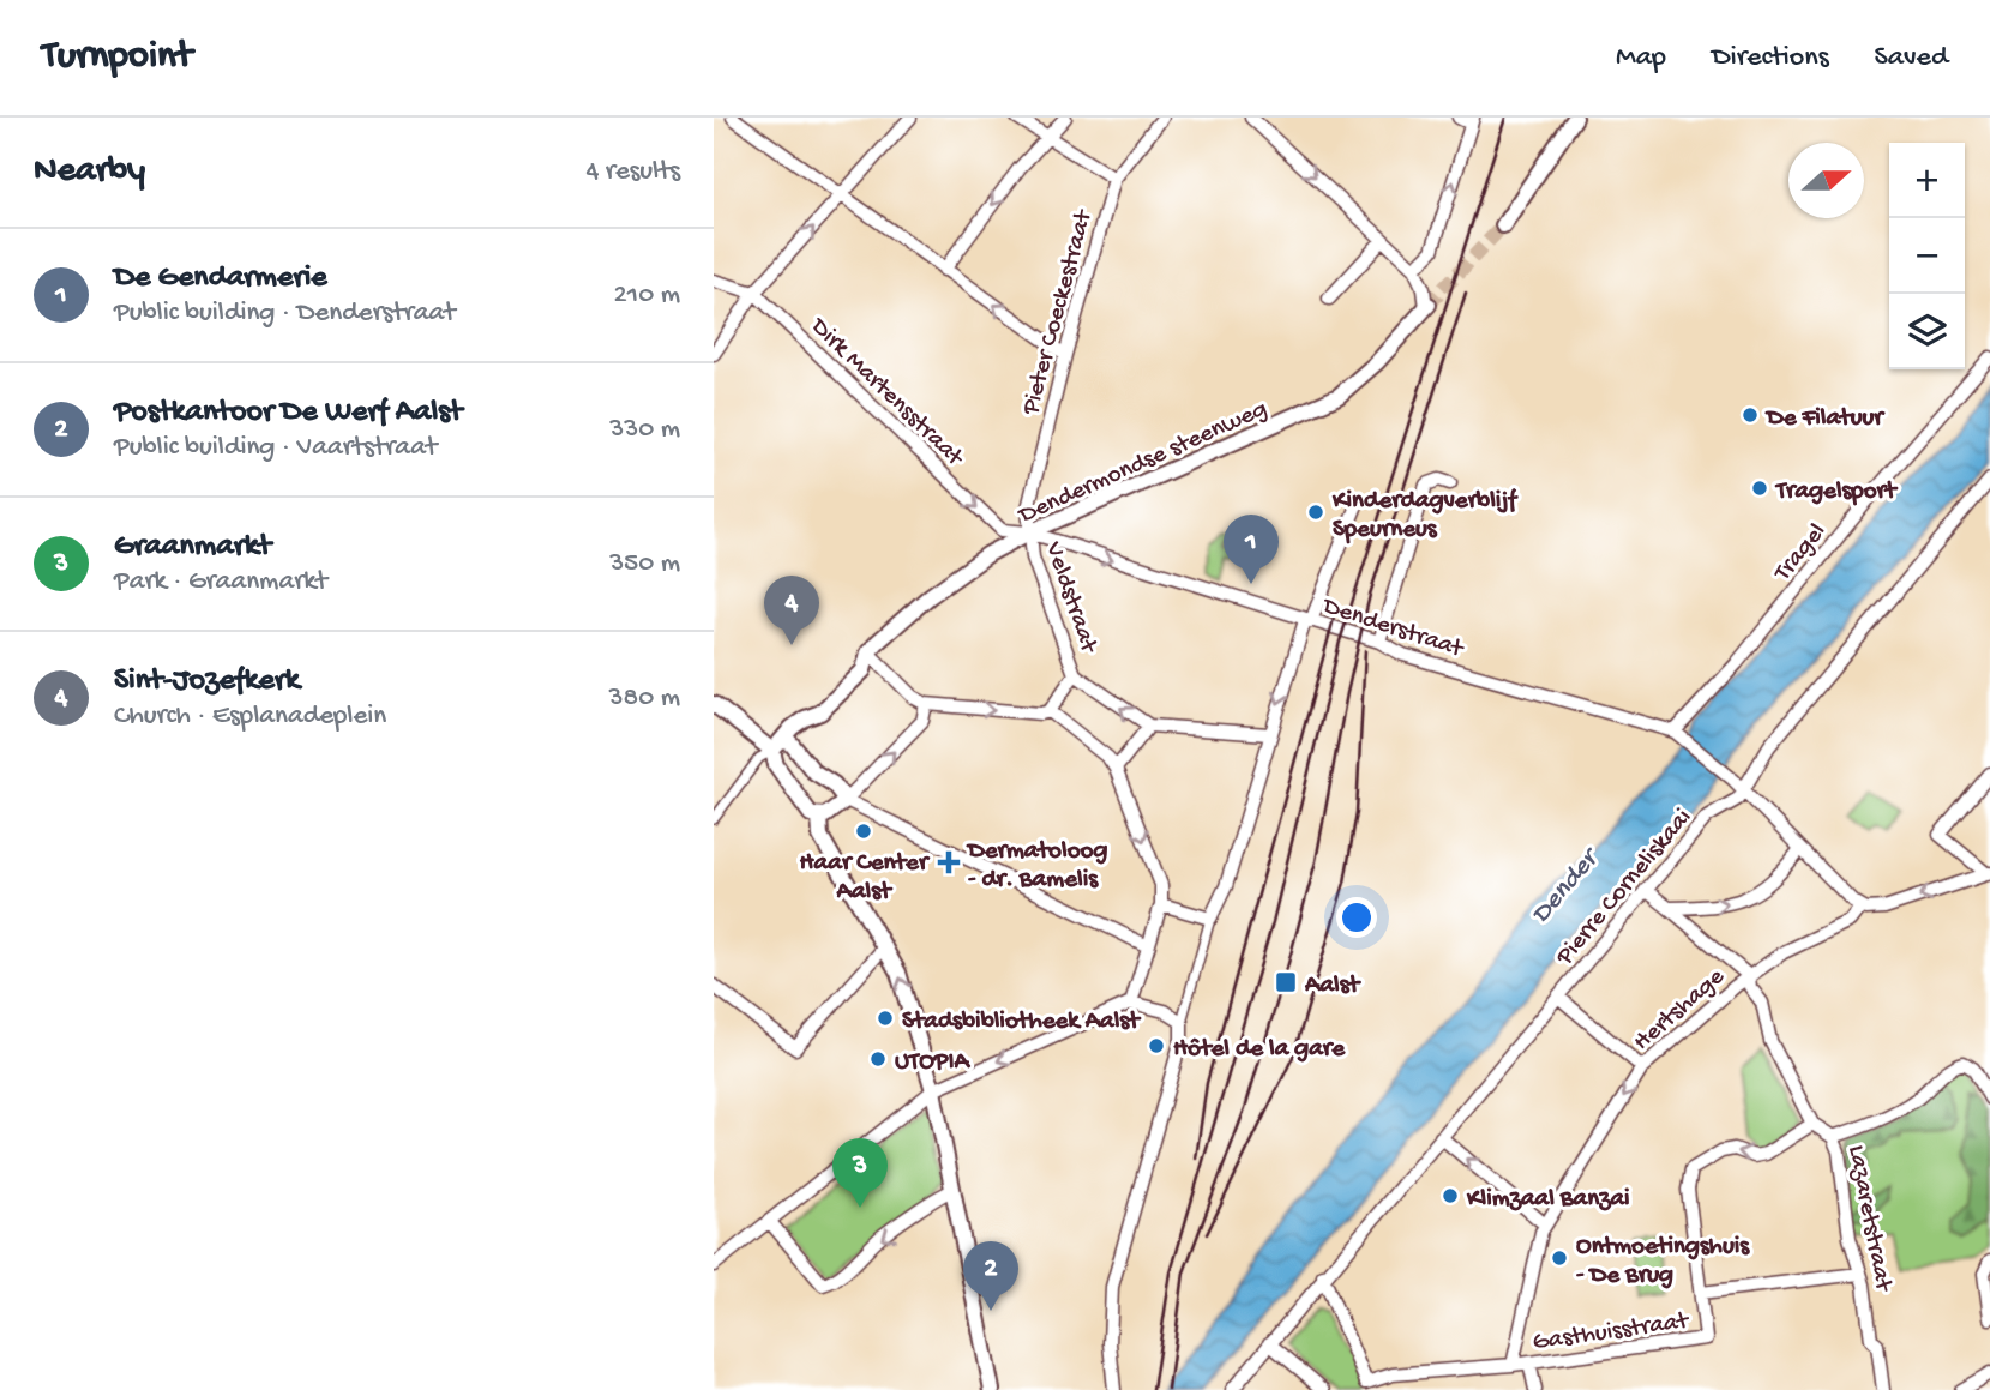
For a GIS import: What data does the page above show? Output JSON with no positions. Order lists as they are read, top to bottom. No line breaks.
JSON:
{"streets":{"street":["Pieter Coeckestraat","Dirk Martensstraat","Dendermondse steenweg","Tragel","Veldstraat","Denderstraat","Pierre Corneliskaai","Hertshage","Lazaretstraat","Gasthuisstraat"]},"crossings":[["Pieter Coeckestraat","Dirk Martensstraat"],["Pieter Coeckestraat","Dendermondse steenweg"],["Pieter Coeckestraat","Veldstraat"],["Pieter Coeckestraat","Denderstraat"],["Dirk Martensstraat","Dendermondse steenweg"],["Dirk Martensstraat","Veldstraat"],["Dirk Martensstraat","Denderstraat"],["Dendermondse steenweg","Veldstraat"],["Dendermondse steenweg","Denderstraat"],["Tragel","Denderstraat"],["Veldstraat","Denderstraat"],["Denderstraat","Pierre Corneliskaai"],["Denderstraat","Hertshage"],["Hertshage","Gasthuisstraat"],["Lazaretstraat","Gasthuisstraat"]],"one_way":["Dirk Martensstraat"],"water":["Dender"],"places":{"other":["De Filatuur","Tragelsport","Kinderdagverblijf Speurneus","Haar Center Aalst","Stadsbibliotheek Aalst","Hôtel de la gare","UTOPIA","Klimzaal Banzai","Ontmoetingshuis - De Brug"],"health":["Dermatoloog - dr. Bamelis"],"transit":["Aalst"]},"north":"right","page":{"header":"Turnpoint","nav":["Map","Directions","Saved"],"heading":["Nearby","4 results"],"map_buttons":["+","−"],"list":[{"mark":"1","name":"De Gendarmerie","note":"Public building · Denderstraat","value":"210 m"},{"mark":"2","name":"Postkantoor De Werf Aalst","note":"Public building · Vaartstraat","value":"330 m"},{"mark":"3","name":"Graanmarkt","note":"Park · Graanmarkt","value":"350 m"},{"mark":"4","name":"Sint-Jozefkerk","note":"Church · Esplanadeplein","value":"380 m"}],"pins":["1","4","3","2"]}}
